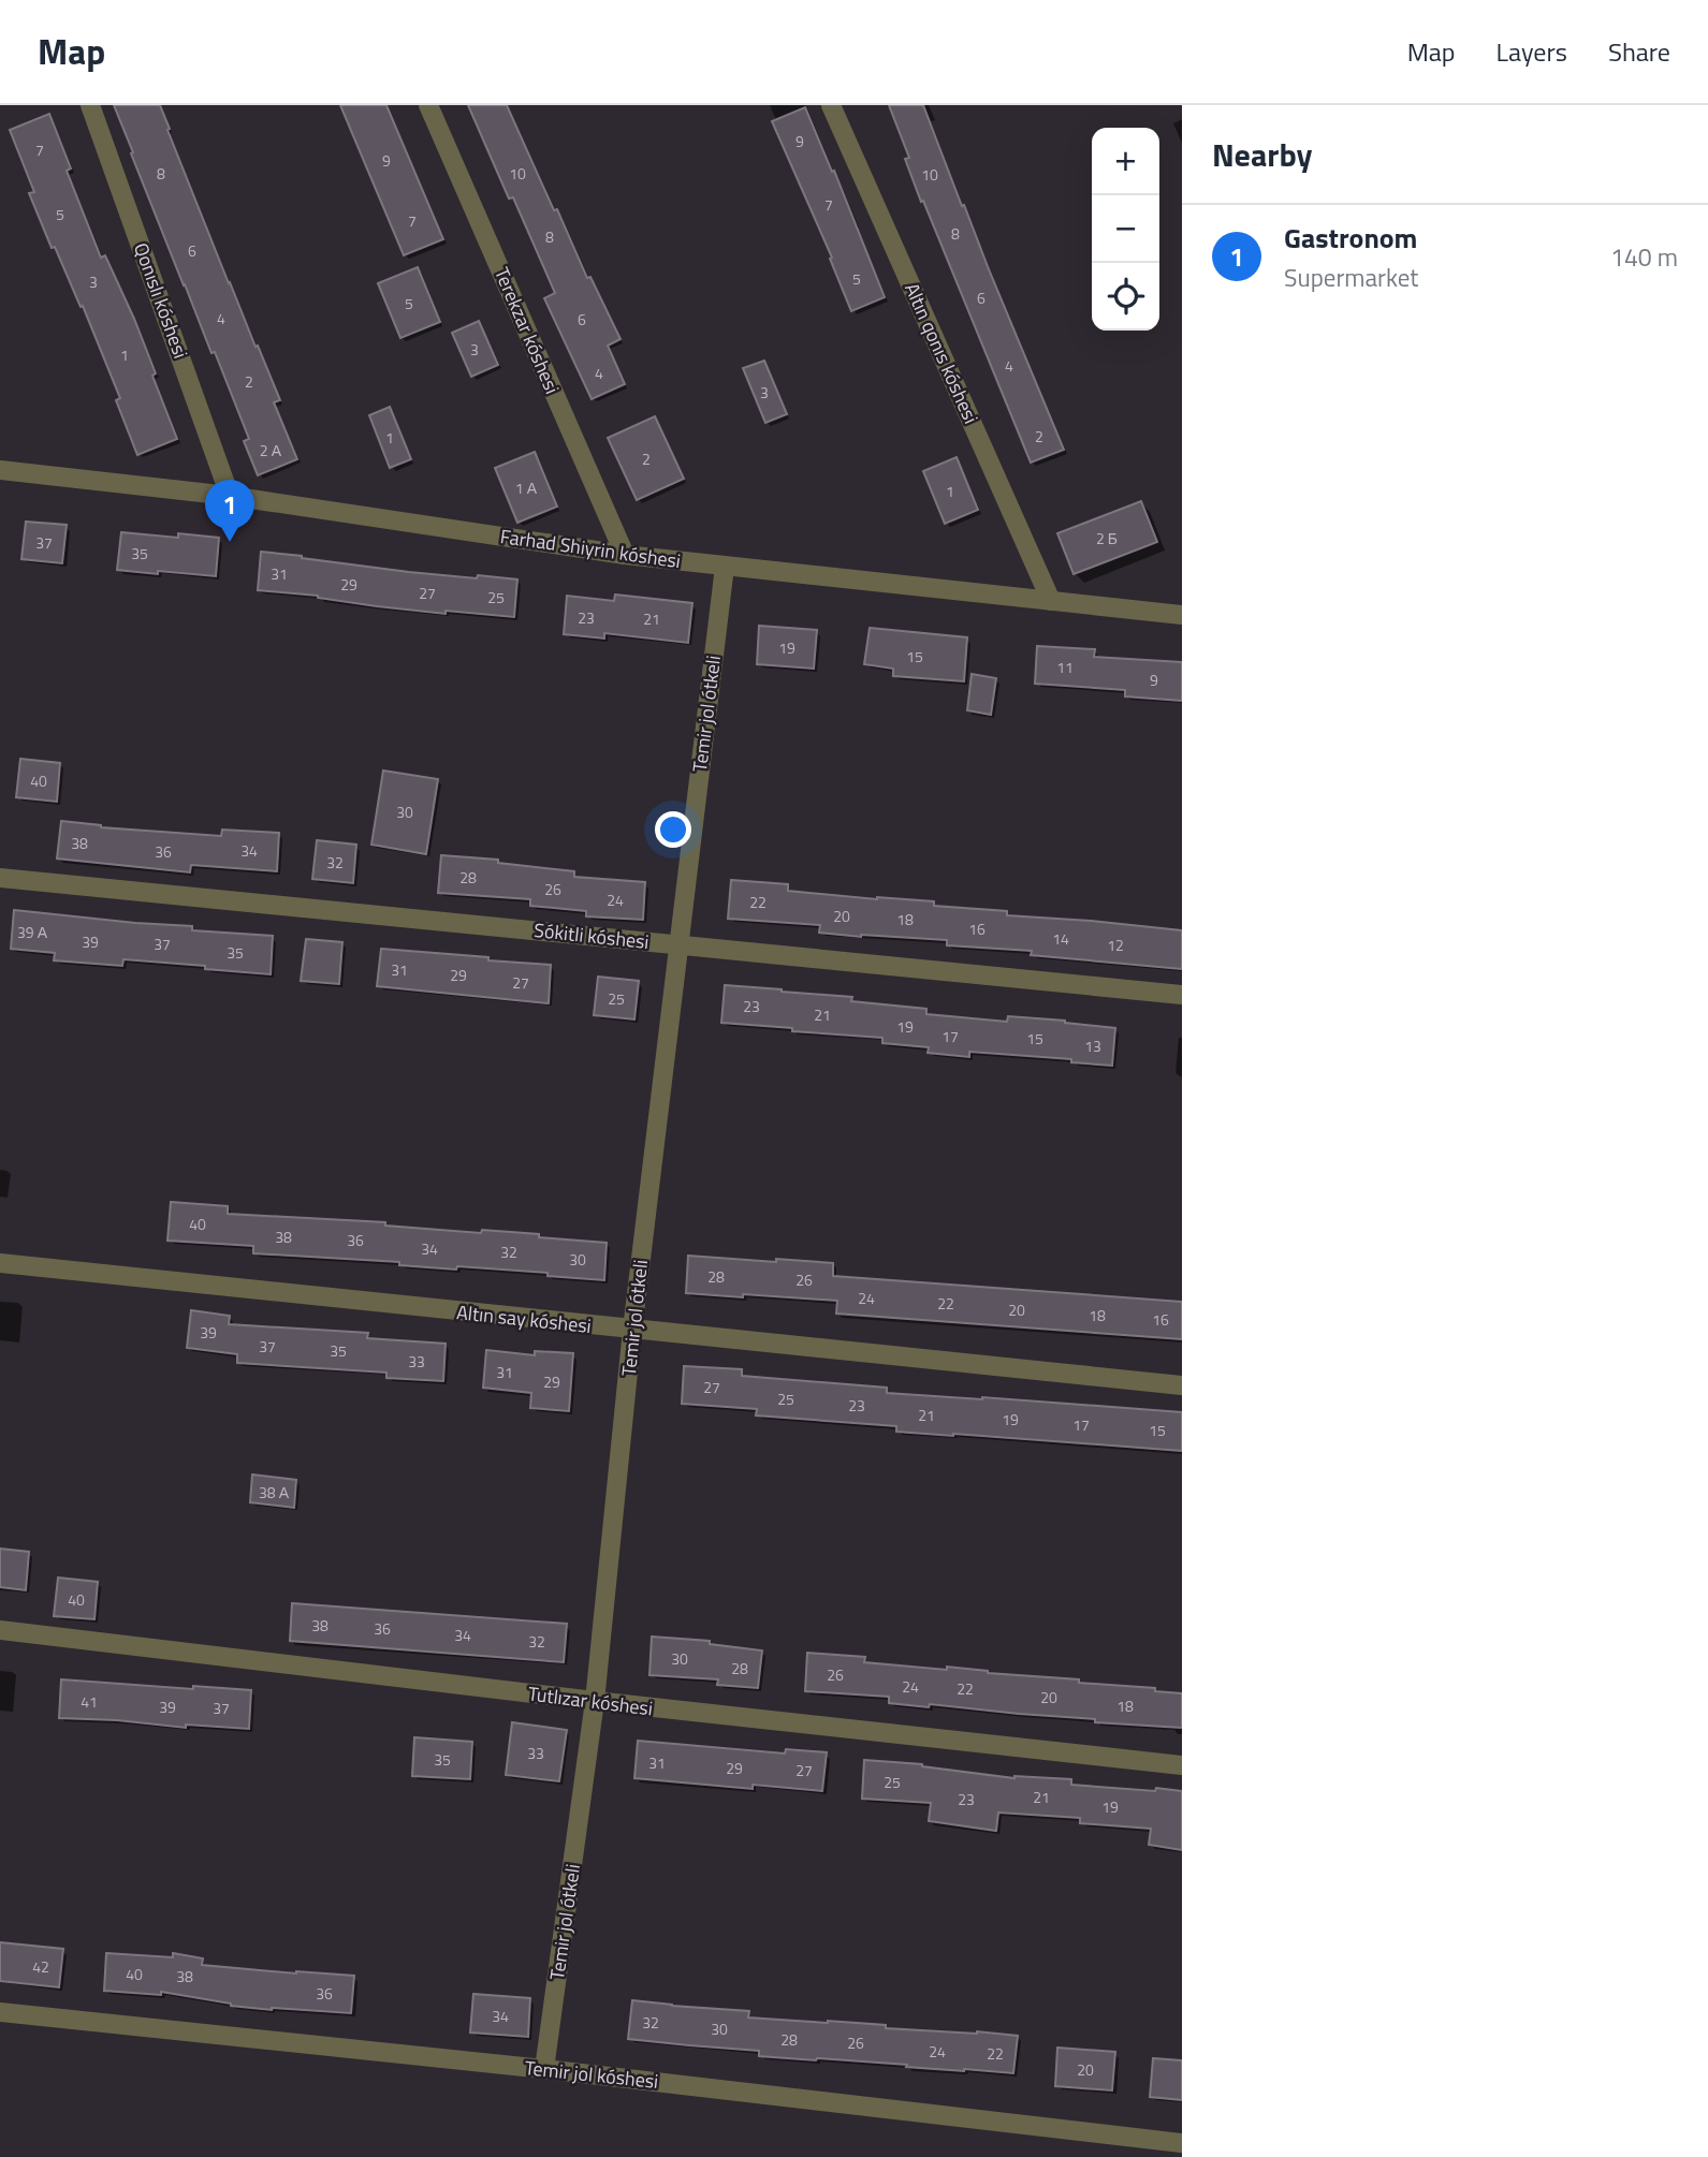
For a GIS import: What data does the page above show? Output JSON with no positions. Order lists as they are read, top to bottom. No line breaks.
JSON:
{"streets":{"street":["Qonıslı kóshesi","Terekzar kóshesi","Altın qonıs kóshesi","Farhad Shiyrin kóshesi","Temir jol ótkeli","Sókitli kóshesi","Altın say kóshesi","Tutlızar kóshesi","Temir jol kóshesi"]},"crossings":[["Qonıslı kóshesi","Farhad Shiyrin kóshesi"],["Terekzar kóshesi","Farhad Shiyrin kóshesi"],["Altın qonıs kóshesi","Farhad Shiyrin kóshesi"],["Farhad Shiyrin kóshesi","Temir jol ótkeli"],["Temir jol ótkeli","Sókitli kóshesi"],["Temir jol ótkeli","Altın say kóshesi"],["Temir jol ótkeli","Tutlızar kóshesi"],["Temir jol ótkeli","Temir jol kóshesi"]],"house_numbers":["9","7","9","8","10","10","7","5","7","8","8","6","5","3","6","5","4","6","3","1","4","4","2","3","2","1","2 А","2","1 А","1","2 Б","37","35","31","29","27","25","23","21","19","15","11","9","40","30","38","34","36","32","28","26","24","22","20","18","16","39 А","14","39","37","12","35","31","29","27","25","23","21","19","17","15","13","40","38","36","34","32","30","28","26","24","22","20","18","16","39","37","35","33","31","29","27","25","23","21","19","17","15","38 А","40","38","36","34","32","30","28","26","24","22","20","41","18","39","37","33","35","31","29","27","25","21","23","19","42","40","38","36","34","32","30","28","26","24","22","20"],"page":{"header":"Map","nav":["Map","Layers","Share"],"heading":"Nearby","map_buttons":["+","−"],"list":[{"mark":"1","name":"Gastronom","note":"Supermarket","value":"140 m"}],"pins":"1"}}
